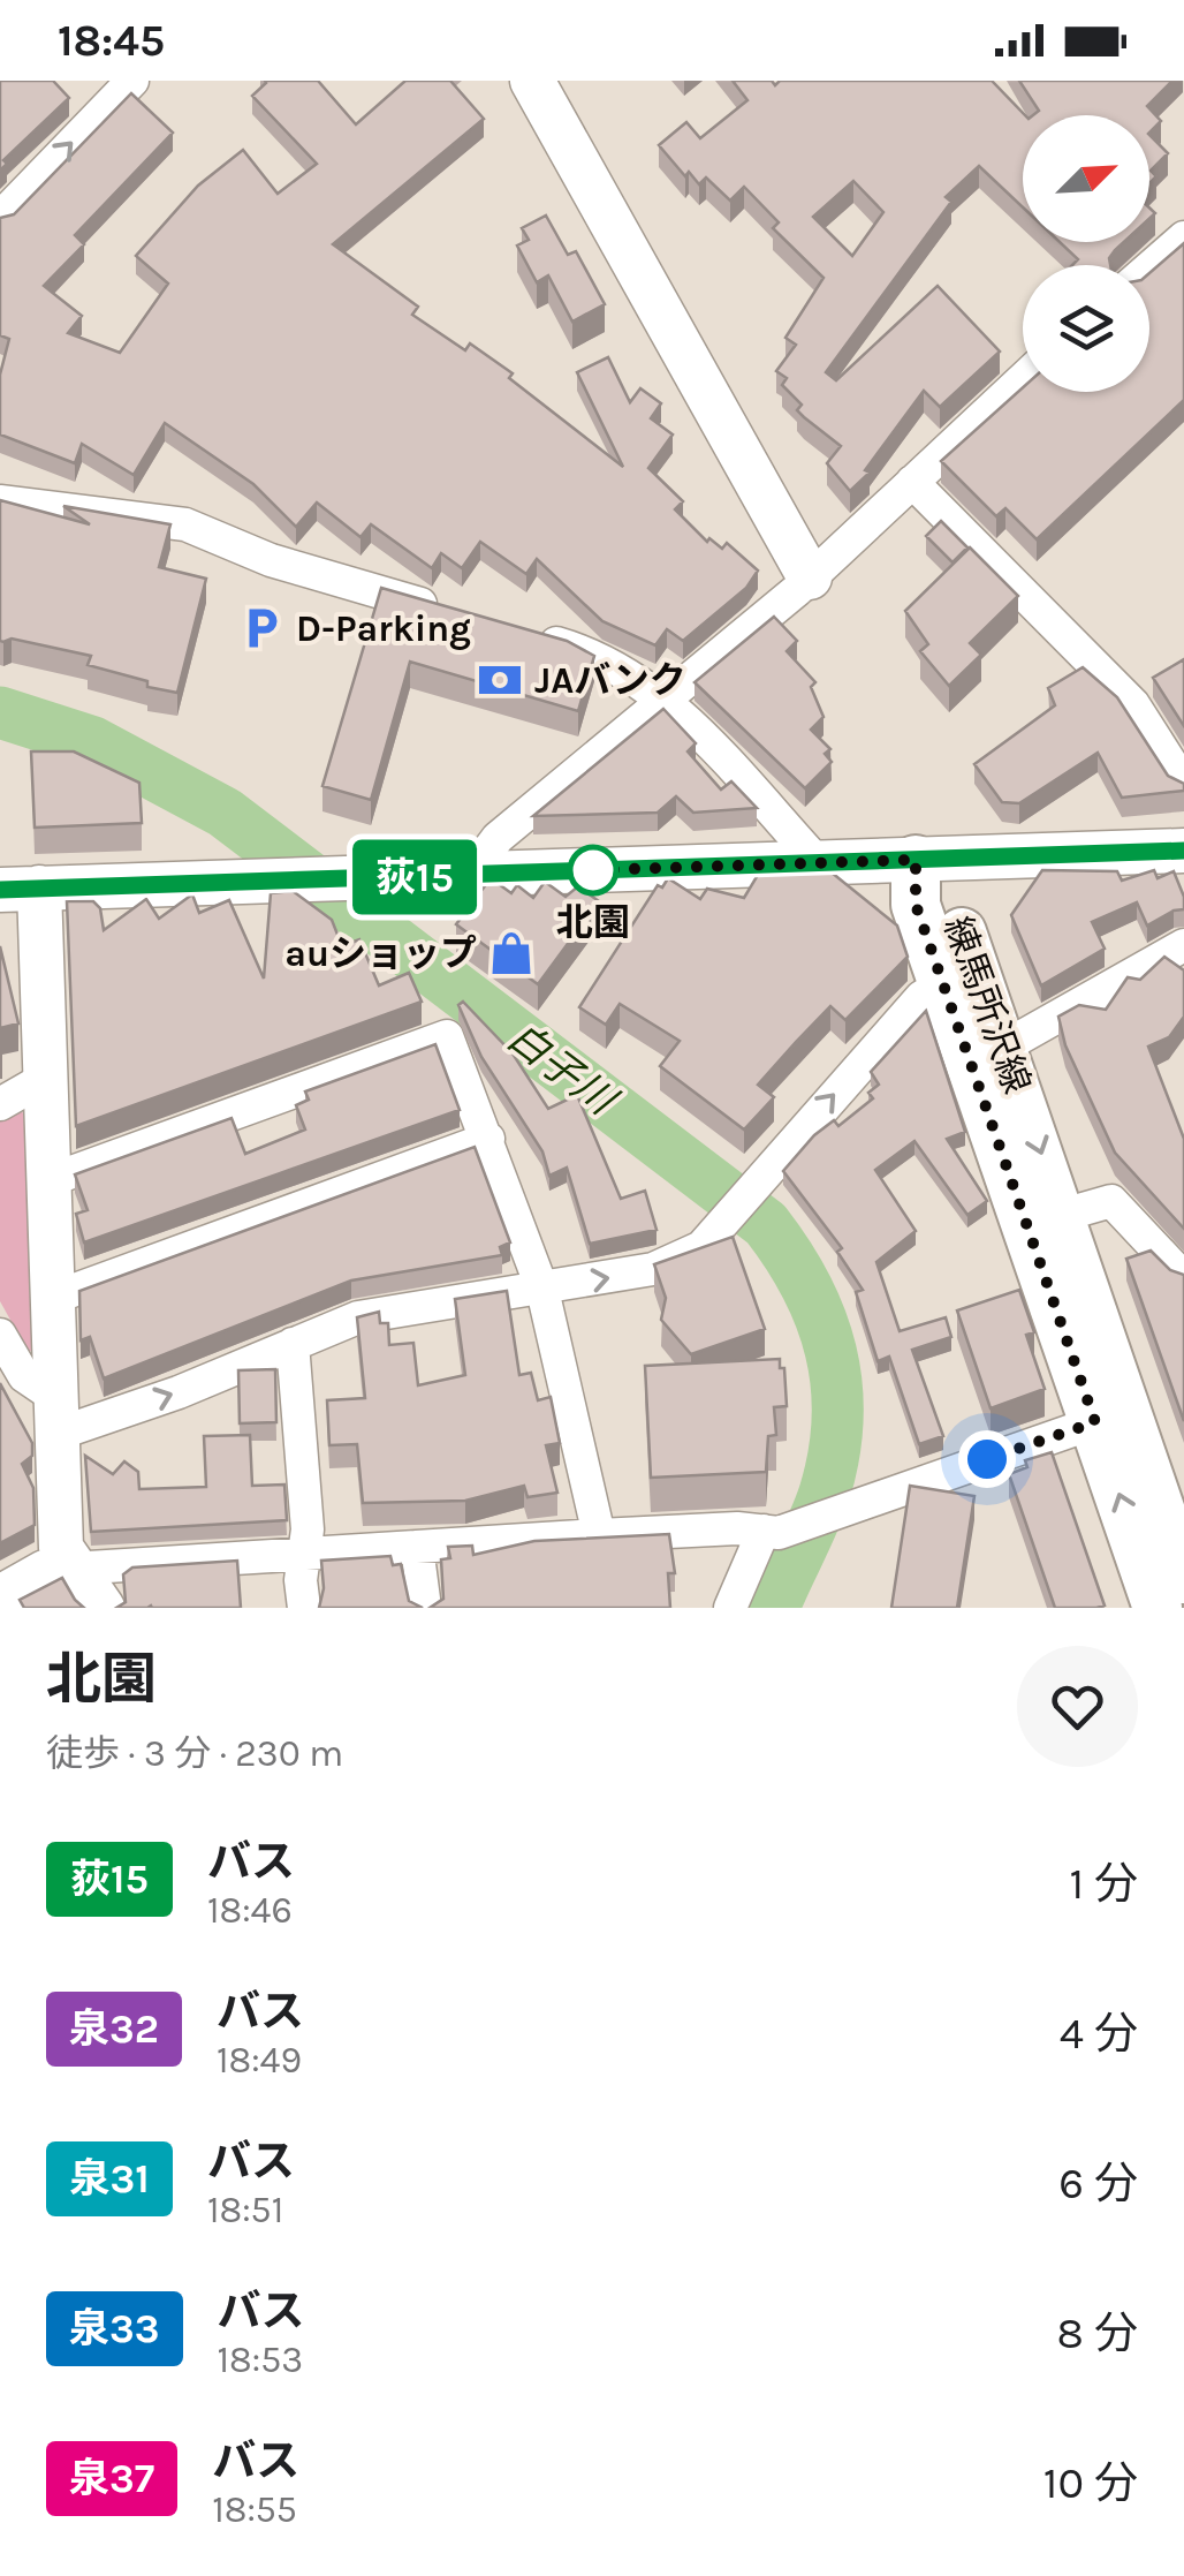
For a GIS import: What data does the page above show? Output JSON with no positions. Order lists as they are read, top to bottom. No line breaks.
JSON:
{"streets":{"main road":["練馬所沢線"]},"water":["白子川"],"places":{"parking":["D-Parking"],"bank":["JAバンク"],"other":["北園"],"shop":["auショップ"]},"lines":["bus line 荻15"],"north":"top right","page":{"status":"18:45","on_map":"荻15","heading":["北園","徒歩 · 3 分 · 230 m"],"list":[{"mark":"荻15","name":"バス","note":"18:46","value":"1 分"},{"mark":"泉32","name":"バス","note":"18:49","value":"4 分"},{"mark":"泉31","name":"バス","note":"18:51","value":"6 分"},{"mark":"泉33","name":"バス","note":"18:53","value":"8 分"},{"mark":"泉37","name":"バス","note":"18:55","value":"10 分"}]}}
